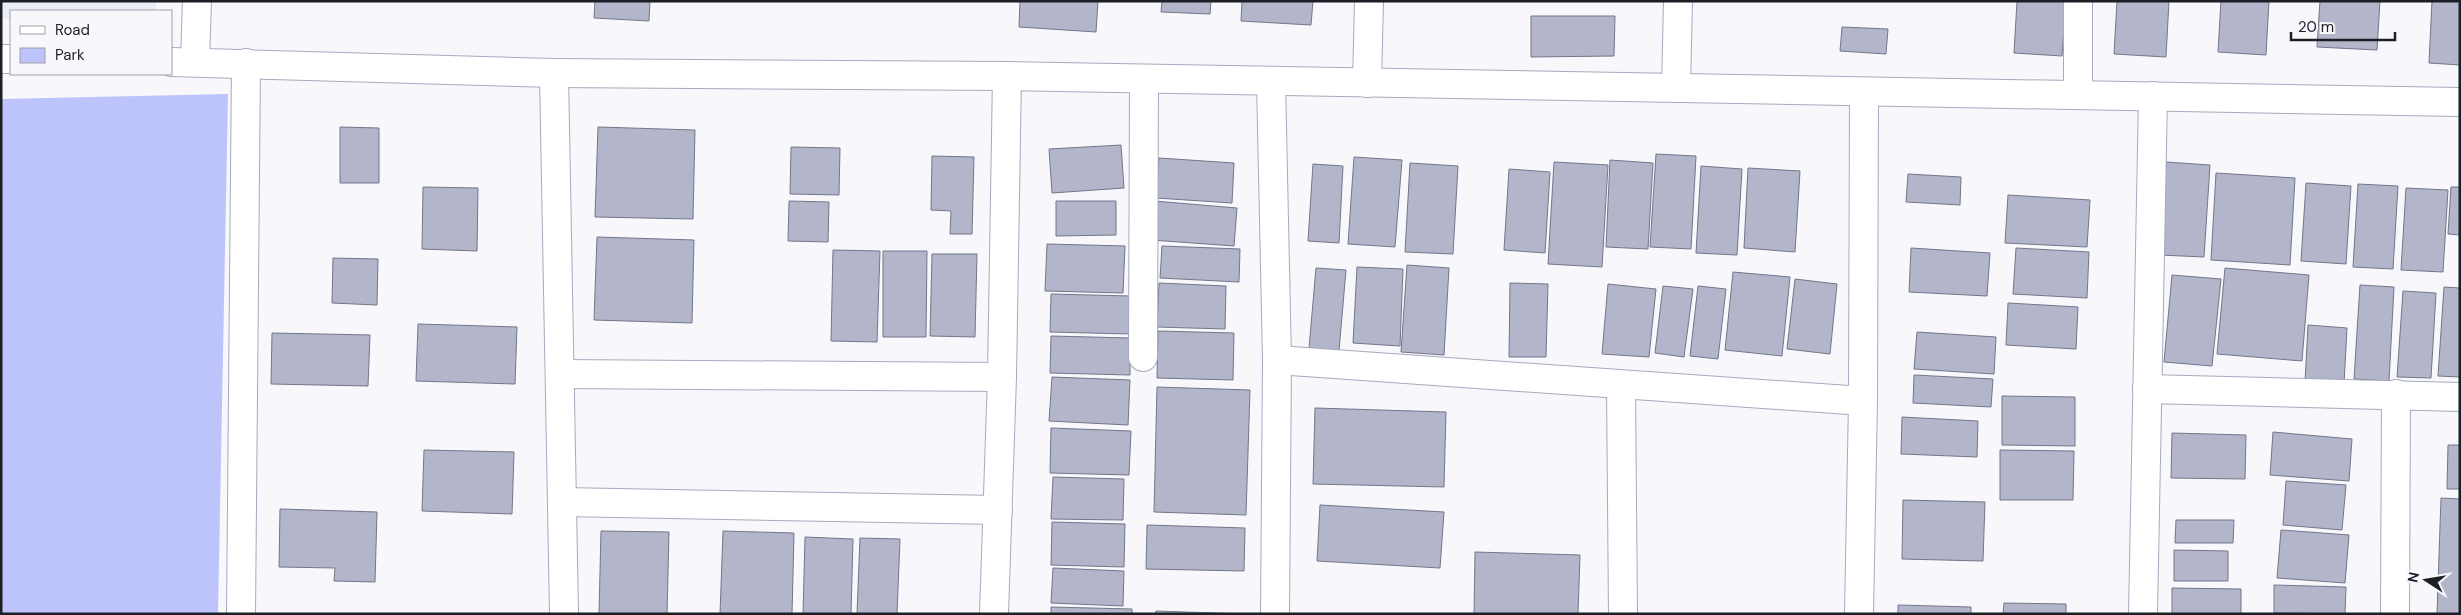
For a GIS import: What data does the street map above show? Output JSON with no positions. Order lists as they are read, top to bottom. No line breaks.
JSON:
{"legend":["Road","Park"],"scale_bar":"20 m","north":"left"}
